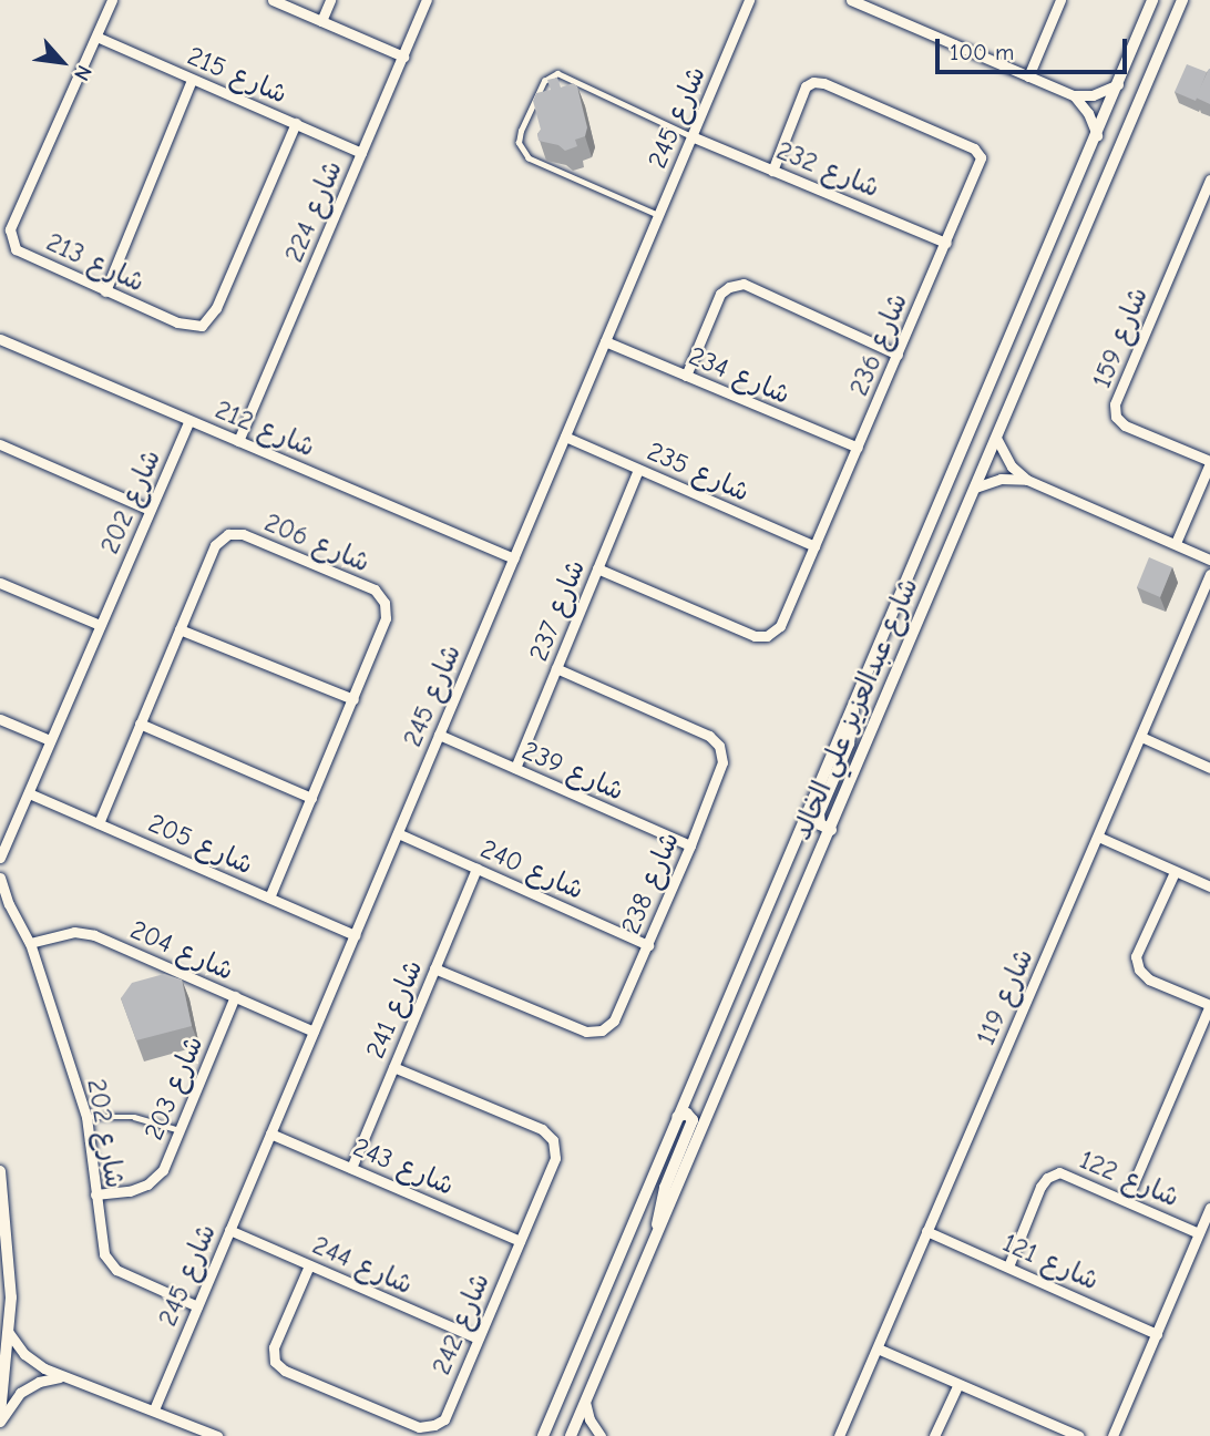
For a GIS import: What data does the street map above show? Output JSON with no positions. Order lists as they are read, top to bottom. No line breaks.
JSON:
{"streets":{"street":["شارع 215","شارع 245","شارع 232","شارع 224","شارع 213","شارع 159","شارع 236","شارع 234","شارع 212","شارع 235","شارع 202","شارع 206","شارع 237","شارع عبدالعزيز علي الخالد","شارع 239","شارع 205","شارع 240","شارع 238","شارع 204","شارع 119","شارع 241","شارع 203","شارع 243","شارع 122","شارع 121","شارع 244","شارع 242"]},"crossings":[["شارع 215","شارع 224"],["شارع 215","شارع 213"],["شارع 245","شارع 232"],["شارع 245","شارع 234"],["شارع 245","شارع 212"],["شارع 245","شارع 235"],["شارع 245","شارع 202"],["شارع 245","شارع 239"],["شارع 245","شارع 205"],["شارع 245","شارع 240"],["شارع 245","شارع 204"],["شارع 245","شارع 243"],["شارع 245","شارع 244"],["شارع 232","شارع 236"],["شارع 224","شارع 212"],["شارع 236","شارع 234"],["شارع 236","شارع 235"],["شارع 236","شارع 237"],["شارع 212","شارع 202"],["شارع 235","شارع 237"],["شارع 202","شارع 205"],["شارع 202","شارع 204"],["شارع 202","شارع 203"],["شارع 206","شارع 205"],["شارع 237","شارع 239"],["شارع 237","شارع 238"],["شارع 239","شارع 238"],["شارع 240","شارع 238"],["شارع 240","شارع 241"],["شارع 238","شارع 241"],["شارع 204","شارع 203"],["شارع 119","شارع 121"],["شارع 241","شارع 243"],["شارع 241","شارع 242"],["شارع 243","شارع 242"],["شارع 122","شارع 121"],["شارع 244","شارع 242"]],"scale_bar":"100 m","north":"bottom right"}
